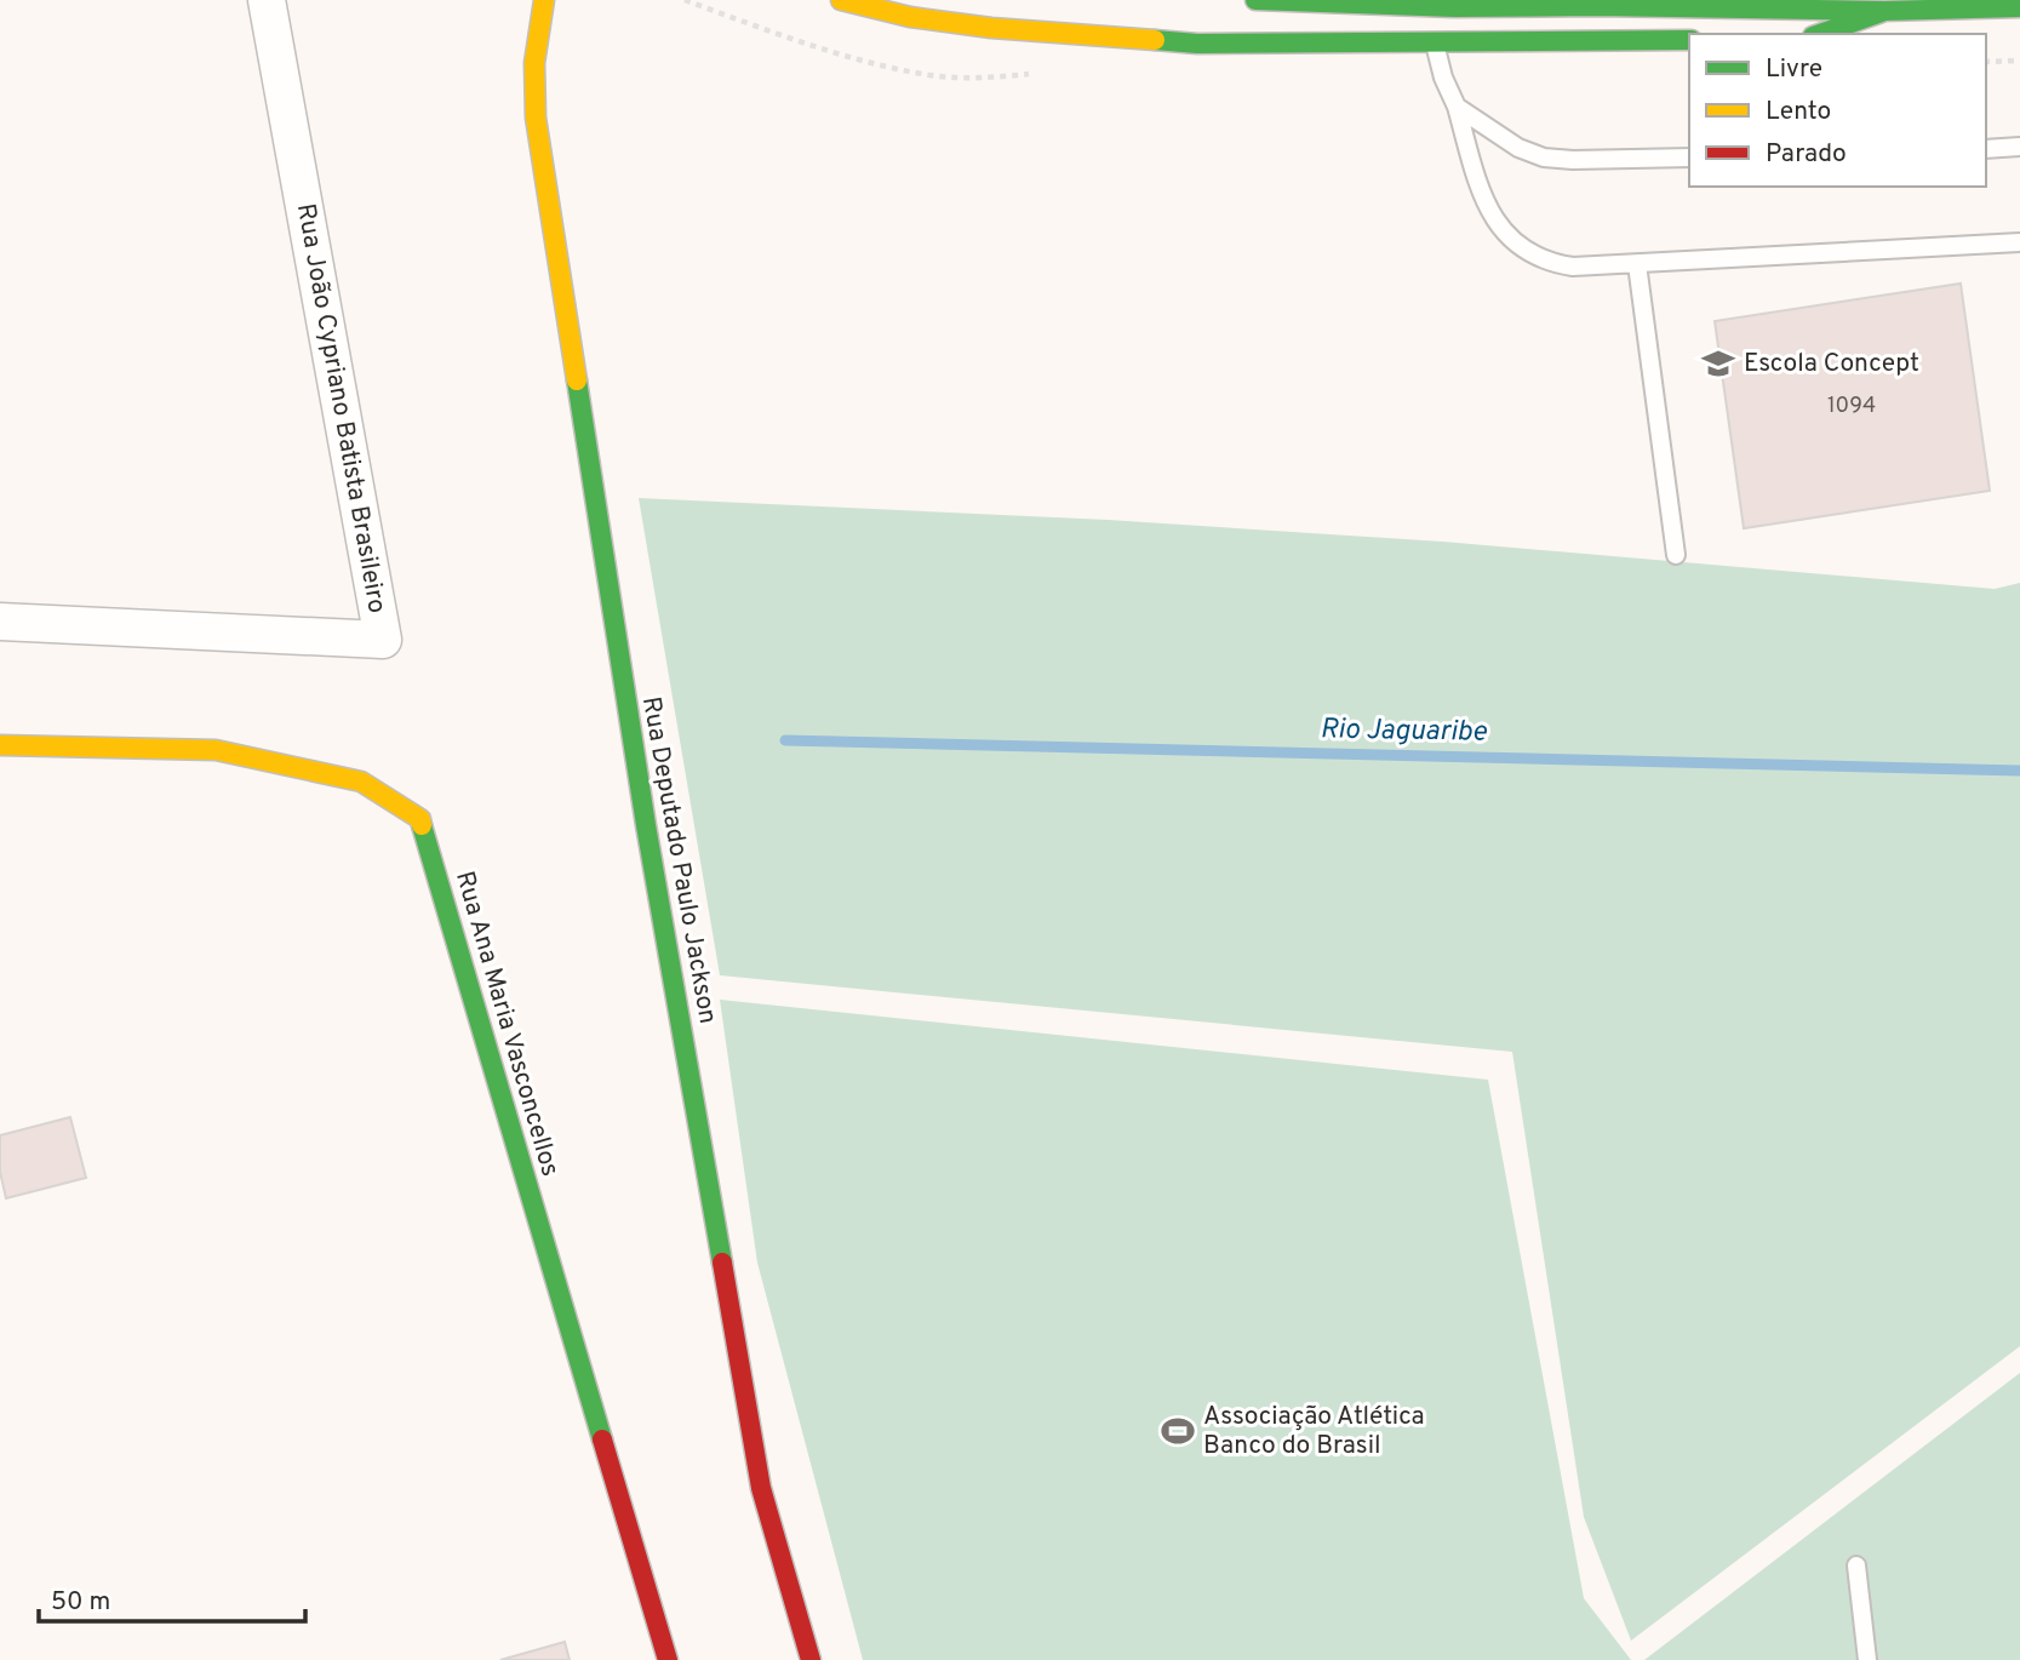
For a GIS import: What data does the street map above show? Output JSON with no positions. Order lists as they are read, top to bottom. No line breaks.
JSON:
{"streets":{"main road":["Rua Deputado Paulo Jackson","Rua Ana Maria Vasconcellos"],"street":["Rua João Cypriano Batista Brasileiro"]},"water":["Rio Jaguaribe"],"places":{"school or university":["Escola Concept"],"sports":["Associação Atlética Banco do Brasil"]},"house_numbers":["1094"],"legend":["Livre","Lento","Parado"],"scale_bar":"50 m"}
